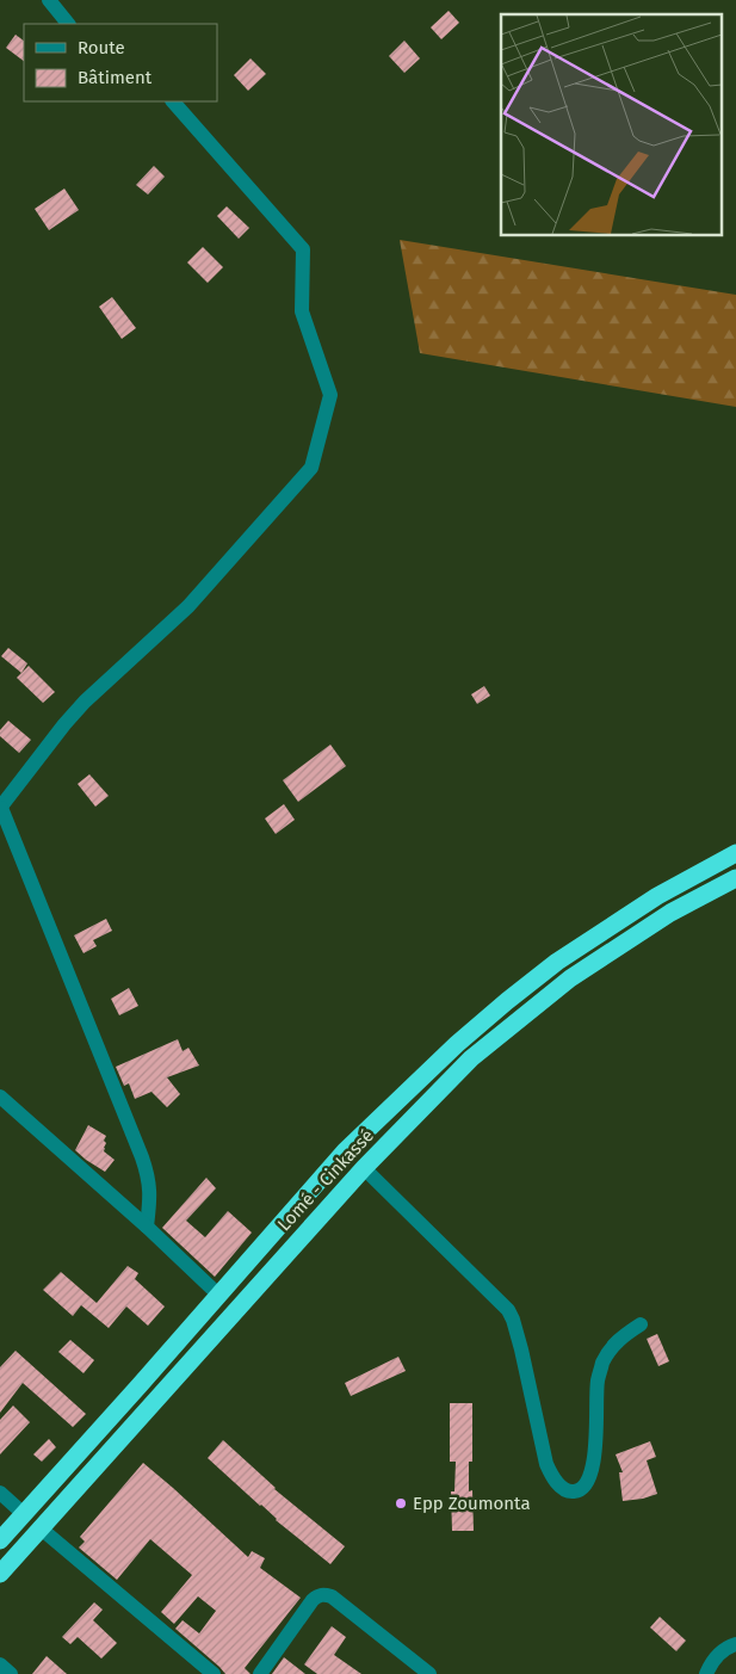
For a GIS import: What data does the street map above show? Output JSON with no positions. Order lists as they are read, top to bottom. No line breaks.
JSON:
{"streets":{"highway":["Lomé - Cinkassé"]},"places":["Epp Zoumonta"],"legend":["Route","Bâtiment"]}
